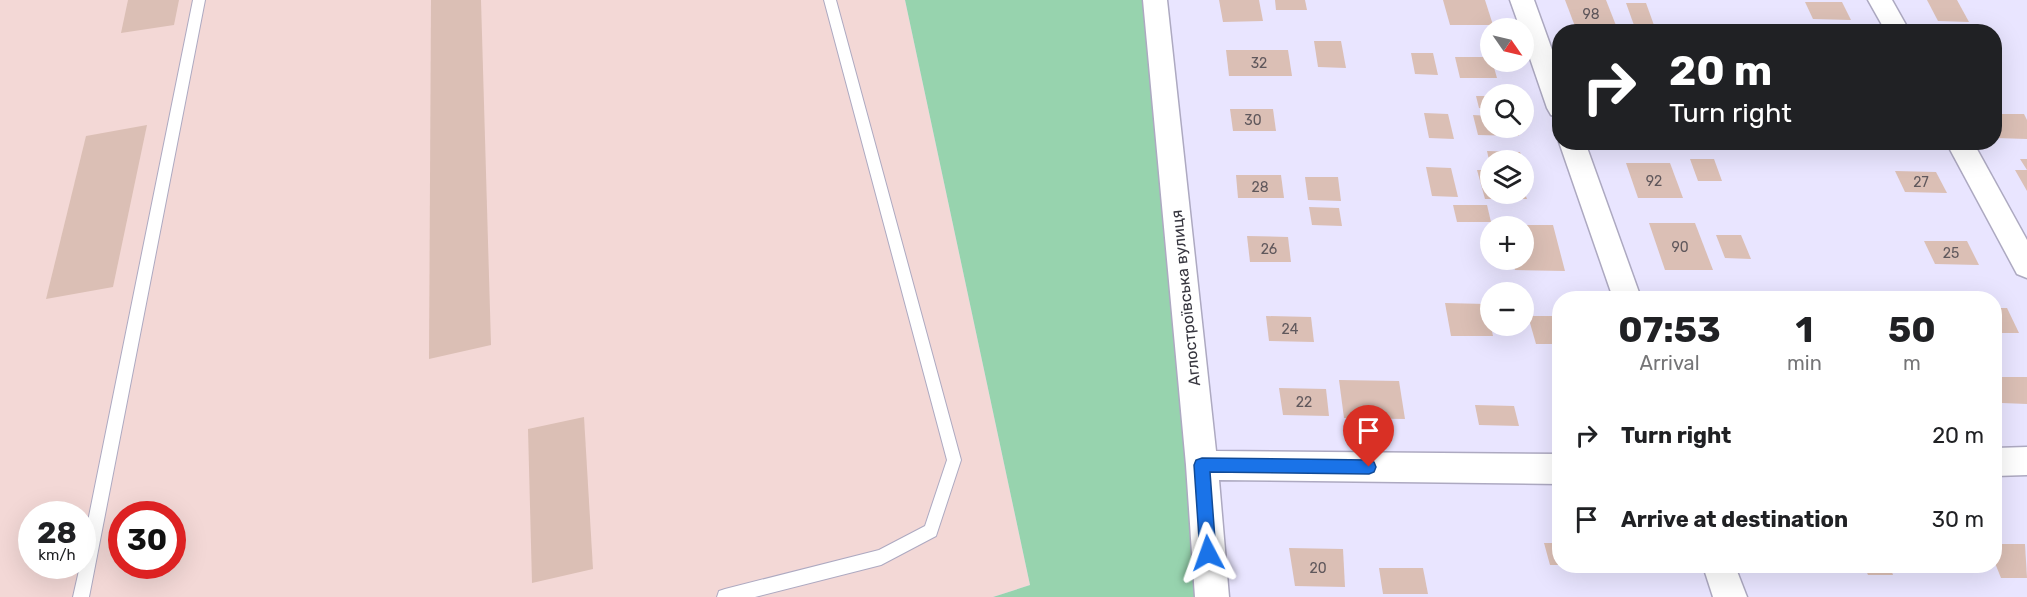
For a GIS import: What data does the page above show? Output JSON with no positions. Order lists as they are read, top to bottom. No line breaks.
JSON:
{"streets":{"street":["Аглостроївська вулиця"]},"house_numbers":["98","32","30","92","27","28","90","26","25","24","22","20"],"north":"bottom right","page":{"map_buttons":["+","−"],"turn":["20 m","Turn right"],"eta":["07:53","Arrival","1","min","50","m"],"list":[{"name":"Turn right","value":"20 m"},{"name":"Arrive at destination","value":"30 m"}],"speed":"28 km/h","limit":"30"}}
